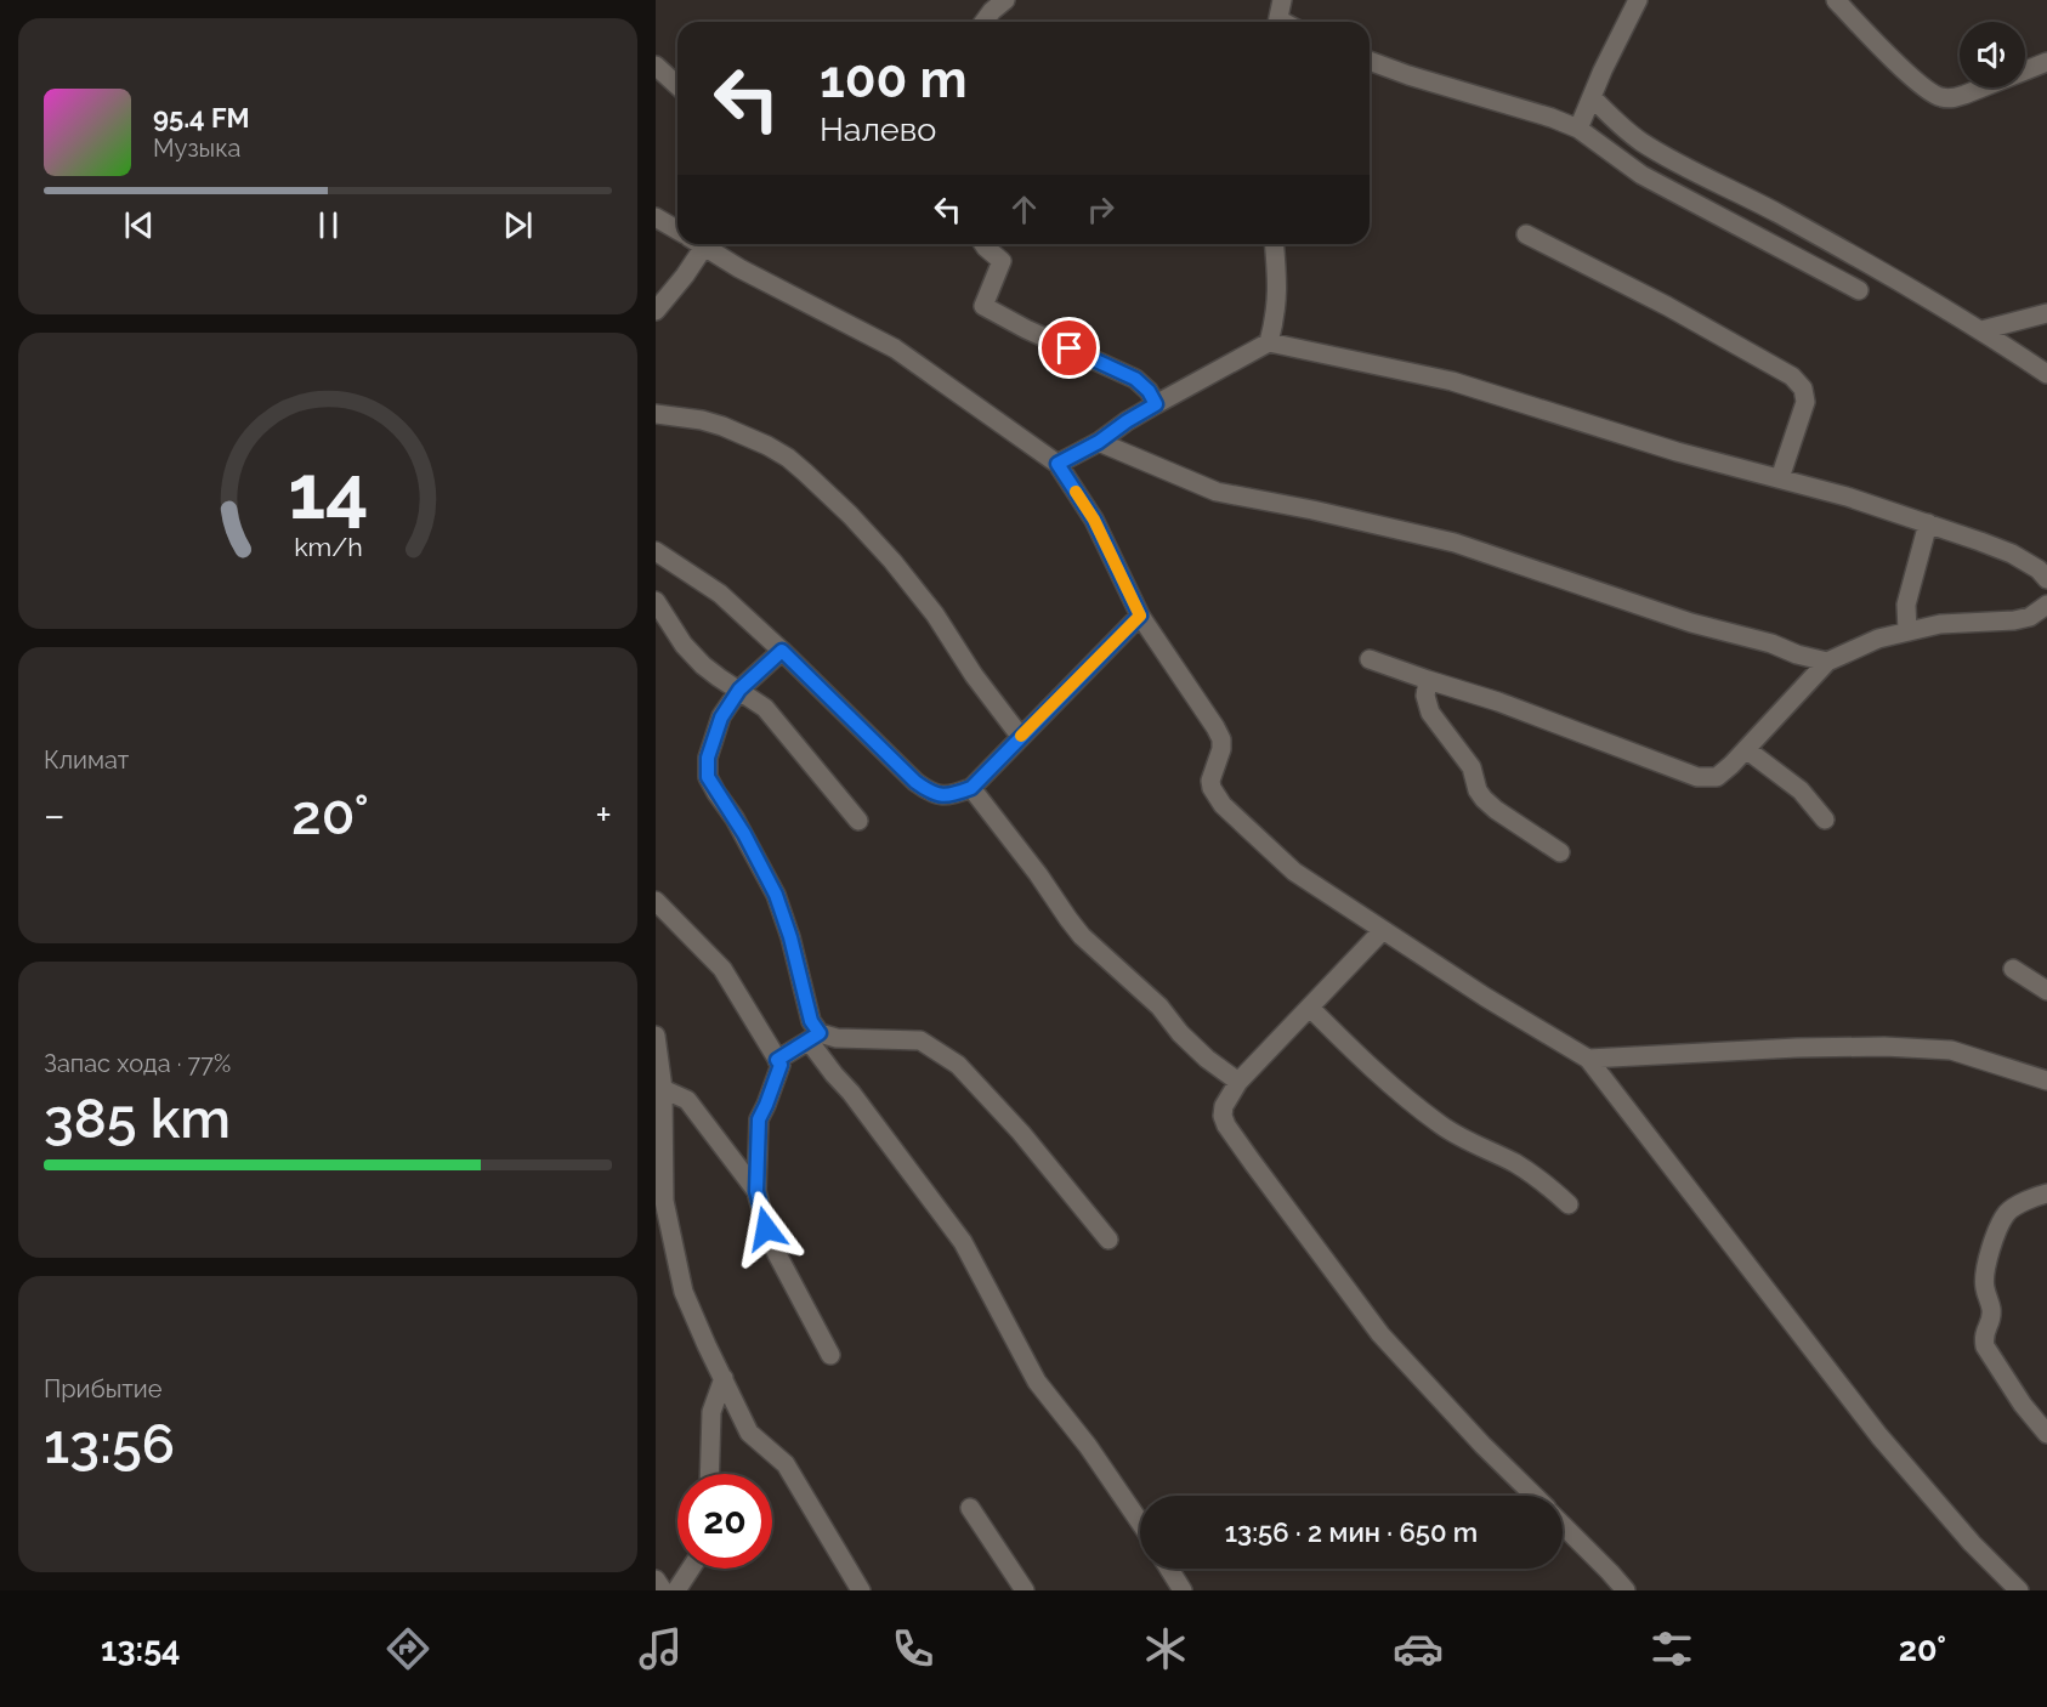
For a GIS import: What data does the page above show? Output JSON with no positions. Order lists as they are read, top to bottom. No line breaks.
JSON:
{"page":{"turn":["100 m","Налево"],"song":["95.4 FM","Музыка"],"tile":["Климат",["Запас хода · 77%","385 km"],["Прибытие","13:56"]],"heat":["−","20°","+"],"limit":"20","trip":"13:56 · 2 мин · 650 m","tabs":["13:54","20°"],"gauge":["14","km/h"]}}
